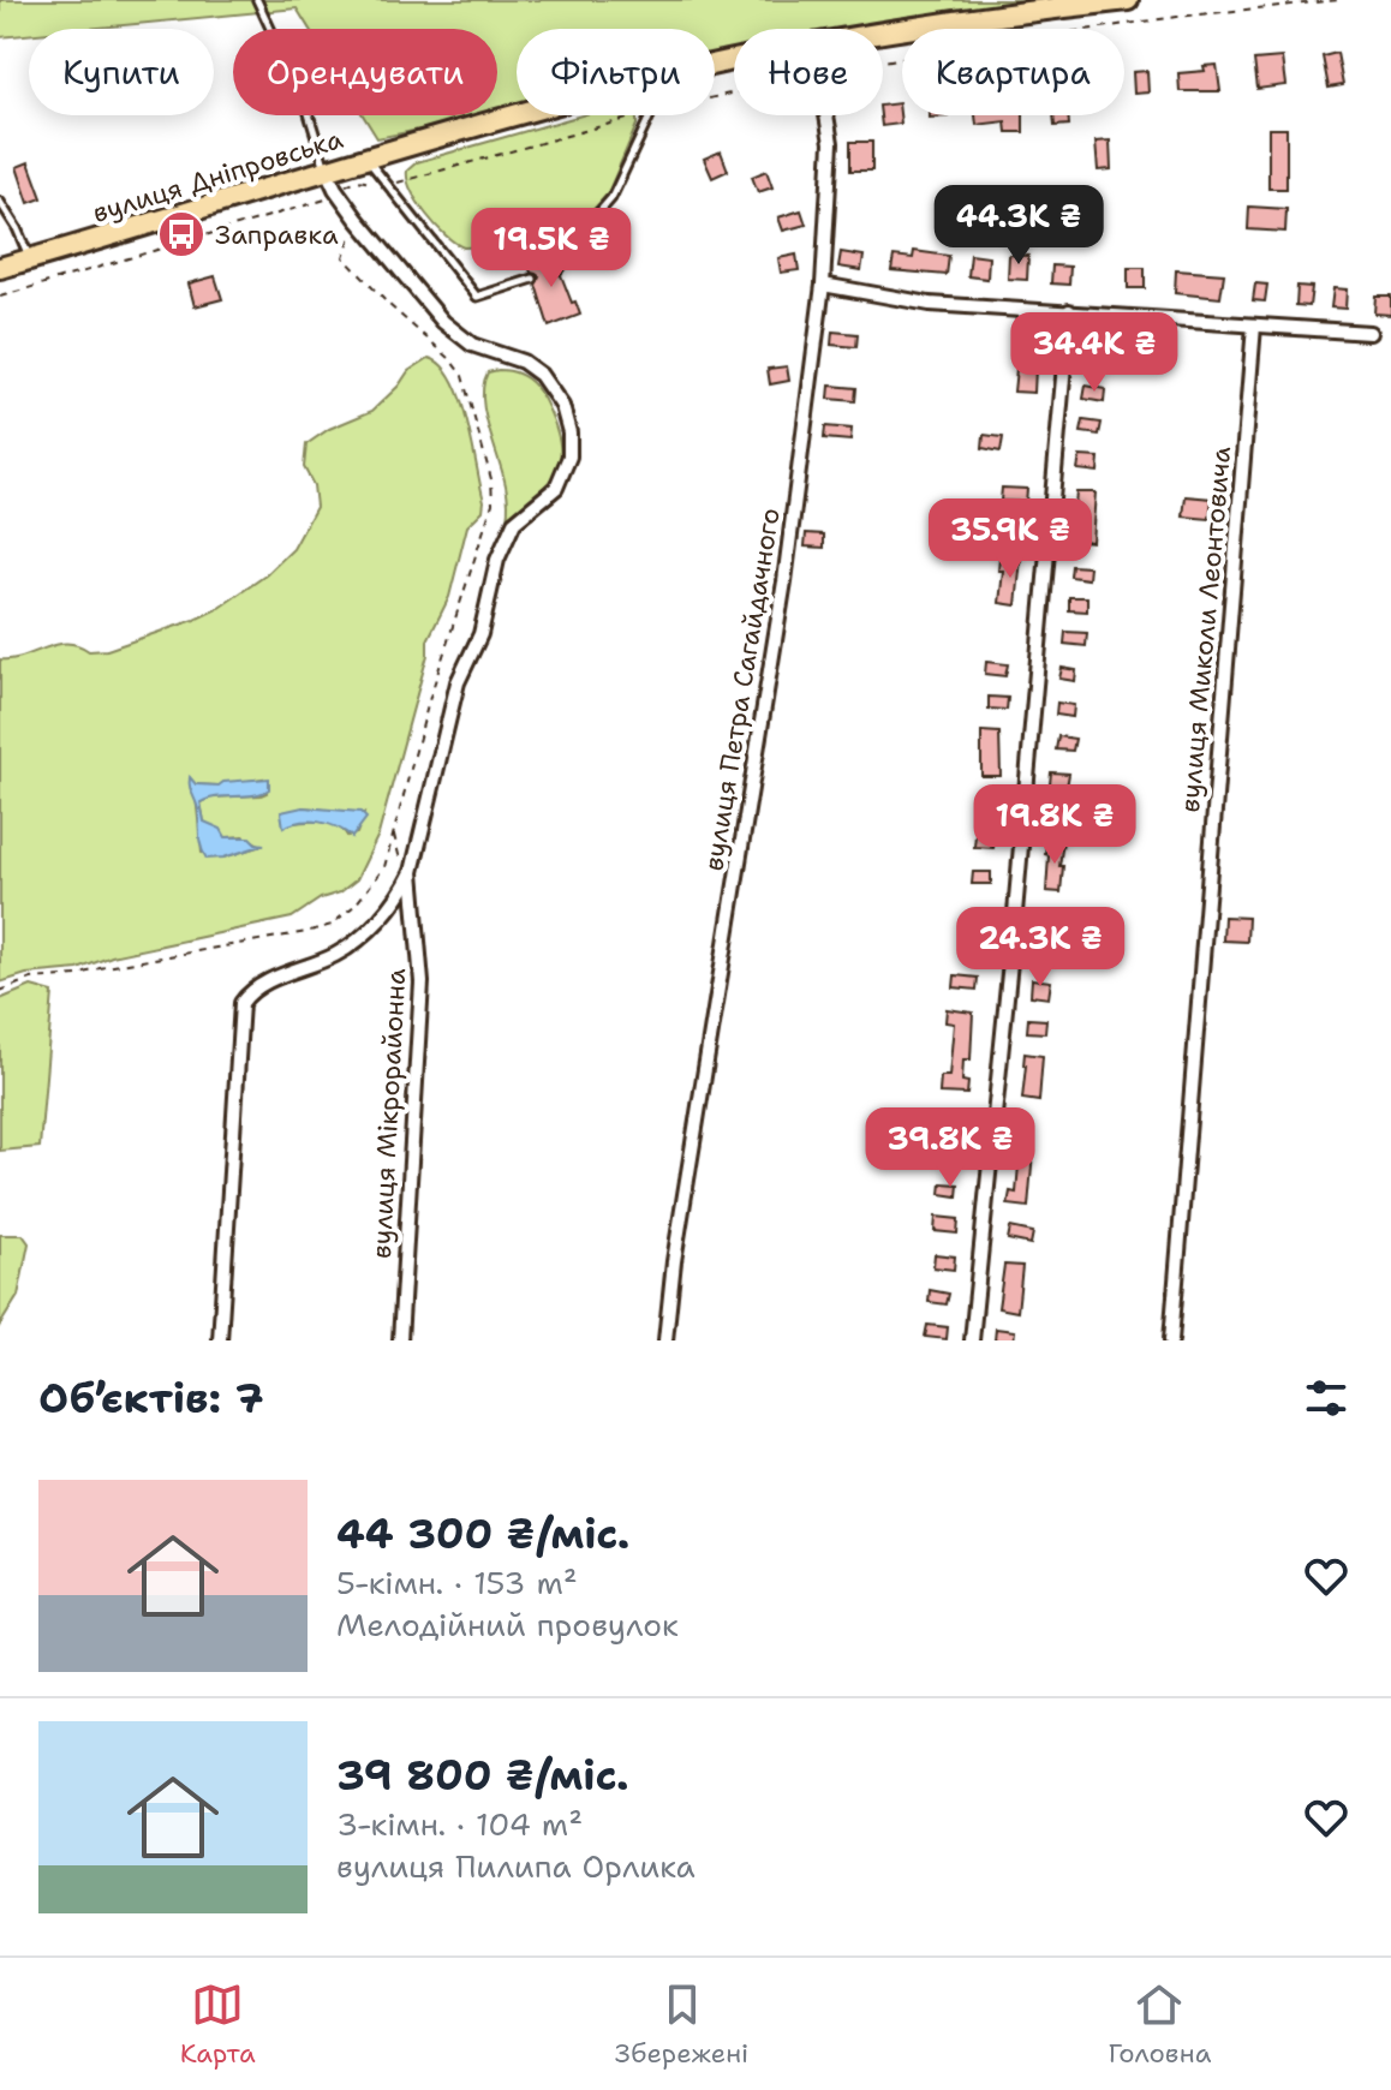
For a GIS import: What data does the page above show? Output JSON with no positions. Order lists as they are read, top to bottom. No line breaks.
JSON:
{"streets":{"highway":["вулиця Дніпровська"],"street":["вулиця Миколи Леонтовича","вулиця Петра Сагайдачного","вулиця Мікрорайонна"]},"crossings":[["вулиця Дніпровська","вулиця Мікрорайонна"]],"places":{"bus stop":["Заправка"]},"page":{"chip":["Купити","Орендувати","Фільтри","Нове","Квартира"],"price":["44.3K ₴","19.5K ₴","34.4K ₴","35.9K ₴","19.8K ₴","24.3K ₴","39.8K ₴"],"heading":"Об’єктів: 7","list":[{"name":"44 300 ₴/міс.","note":"5-кімн. · 153 m² · Мелодійний провулок"},{"name":"39 800 ₴/міс.","note":"3-кімн. · 104 m² · вулиця Пилипа Орлика"}],"tabs":["Карта","Збережені","Головна"]}}
